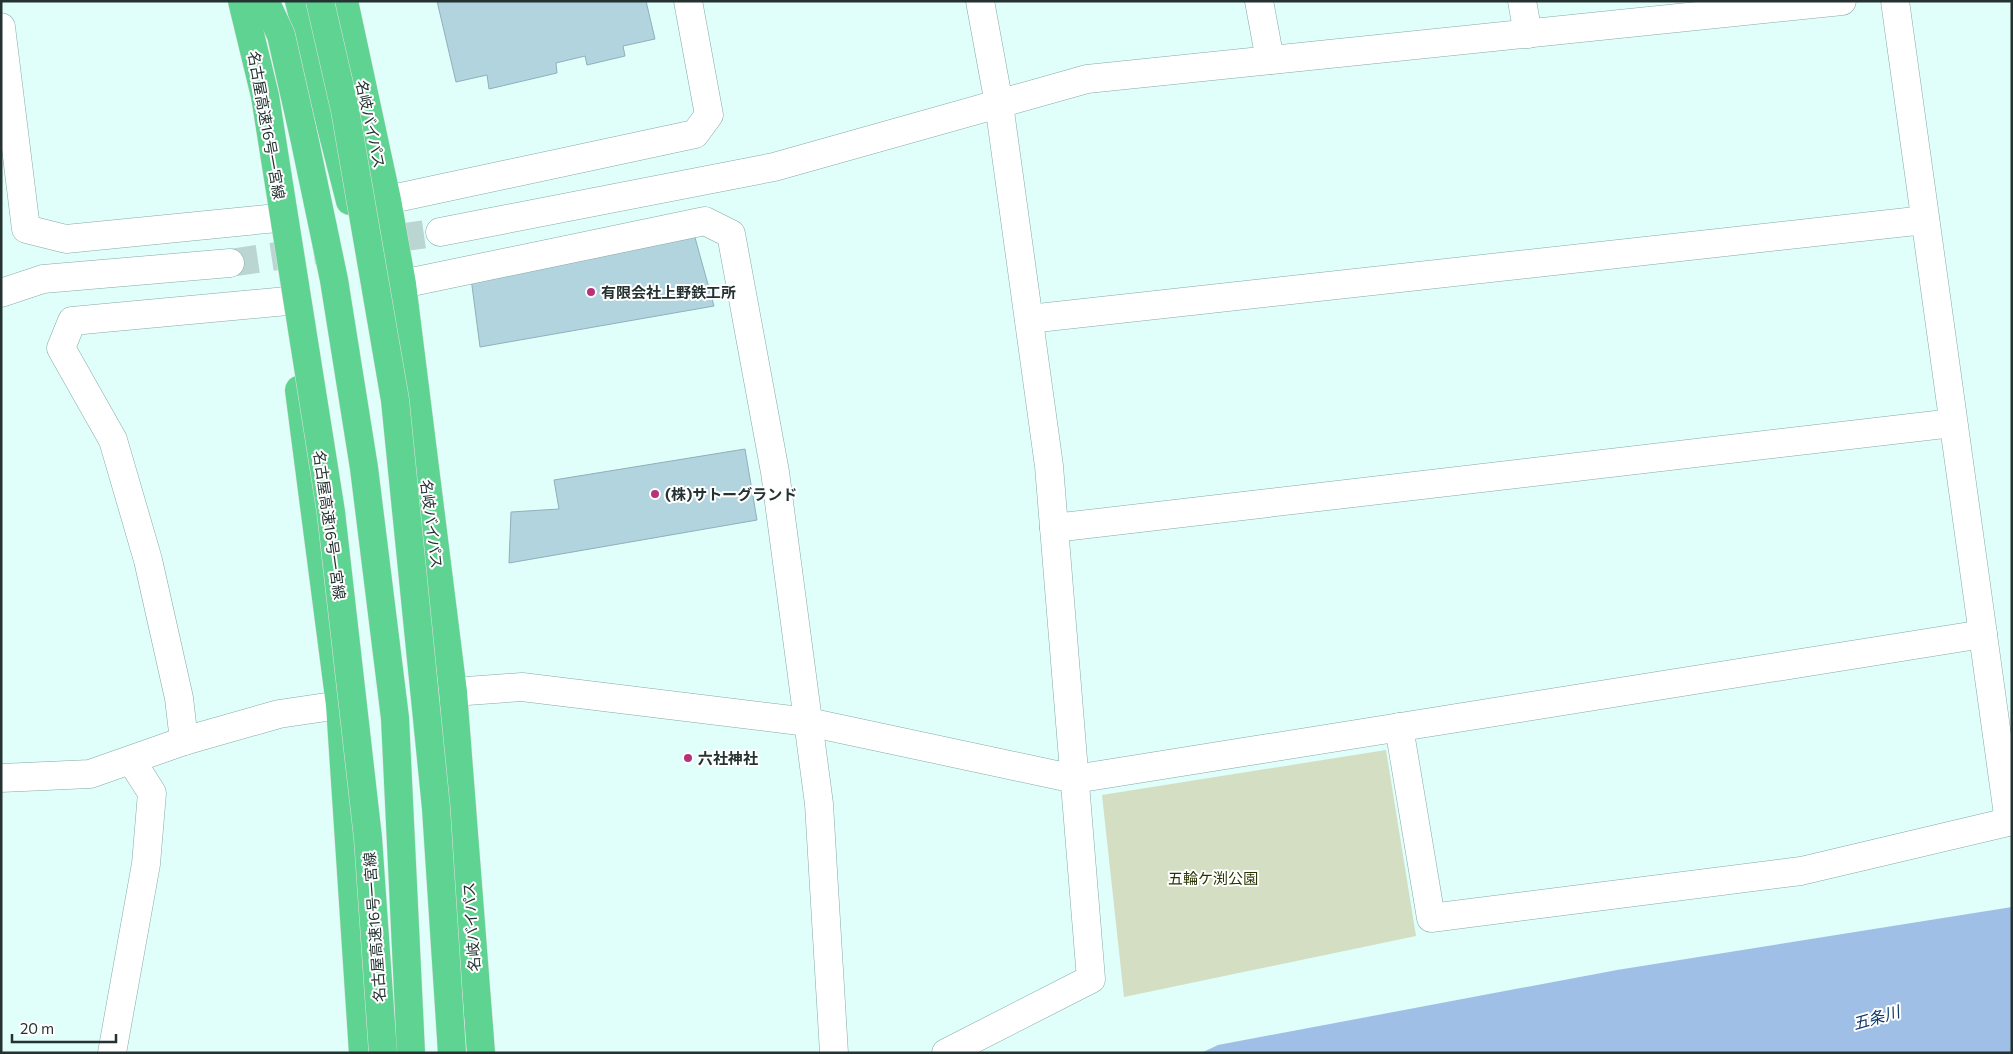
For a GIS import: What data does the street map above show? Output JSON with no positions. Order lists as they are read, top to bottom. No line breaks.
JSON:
{"streets":{"highway":["名岐バイパス","名古屋高速16号一宮線"]},"water":["五条川"],"parks":["五輪ケ渕公園"],"places":["有限会社上野鉄工所","(株)サトーグランド","六社神社"],"scale_bar":"20 m"}
